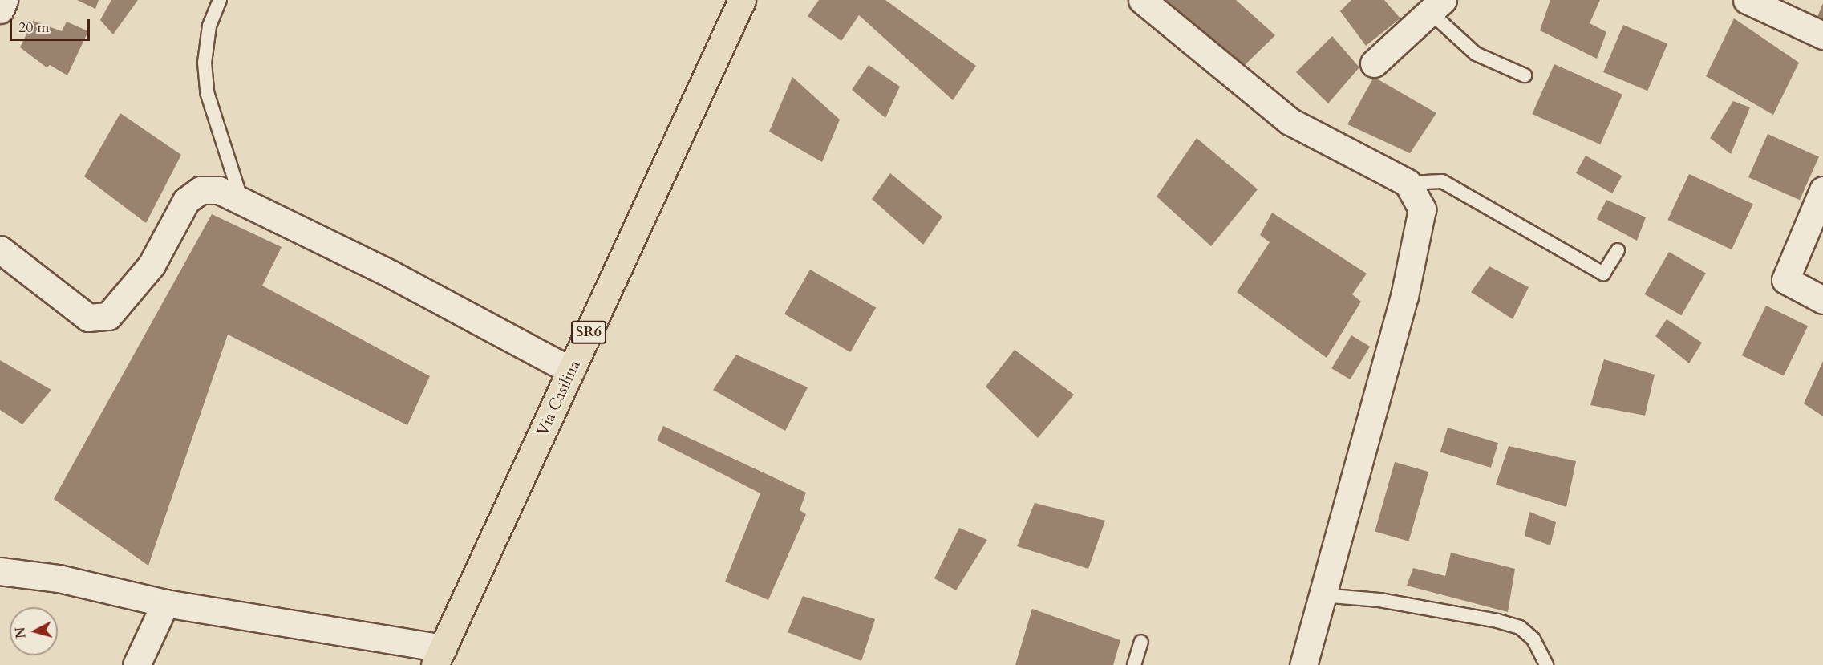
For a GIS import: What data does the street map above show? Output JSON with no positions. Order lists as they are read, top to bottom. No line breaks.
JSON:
{"streets":{"main road":["SR6","Via Casilina"]},"scale_bar":"20 m","north":"left"}
